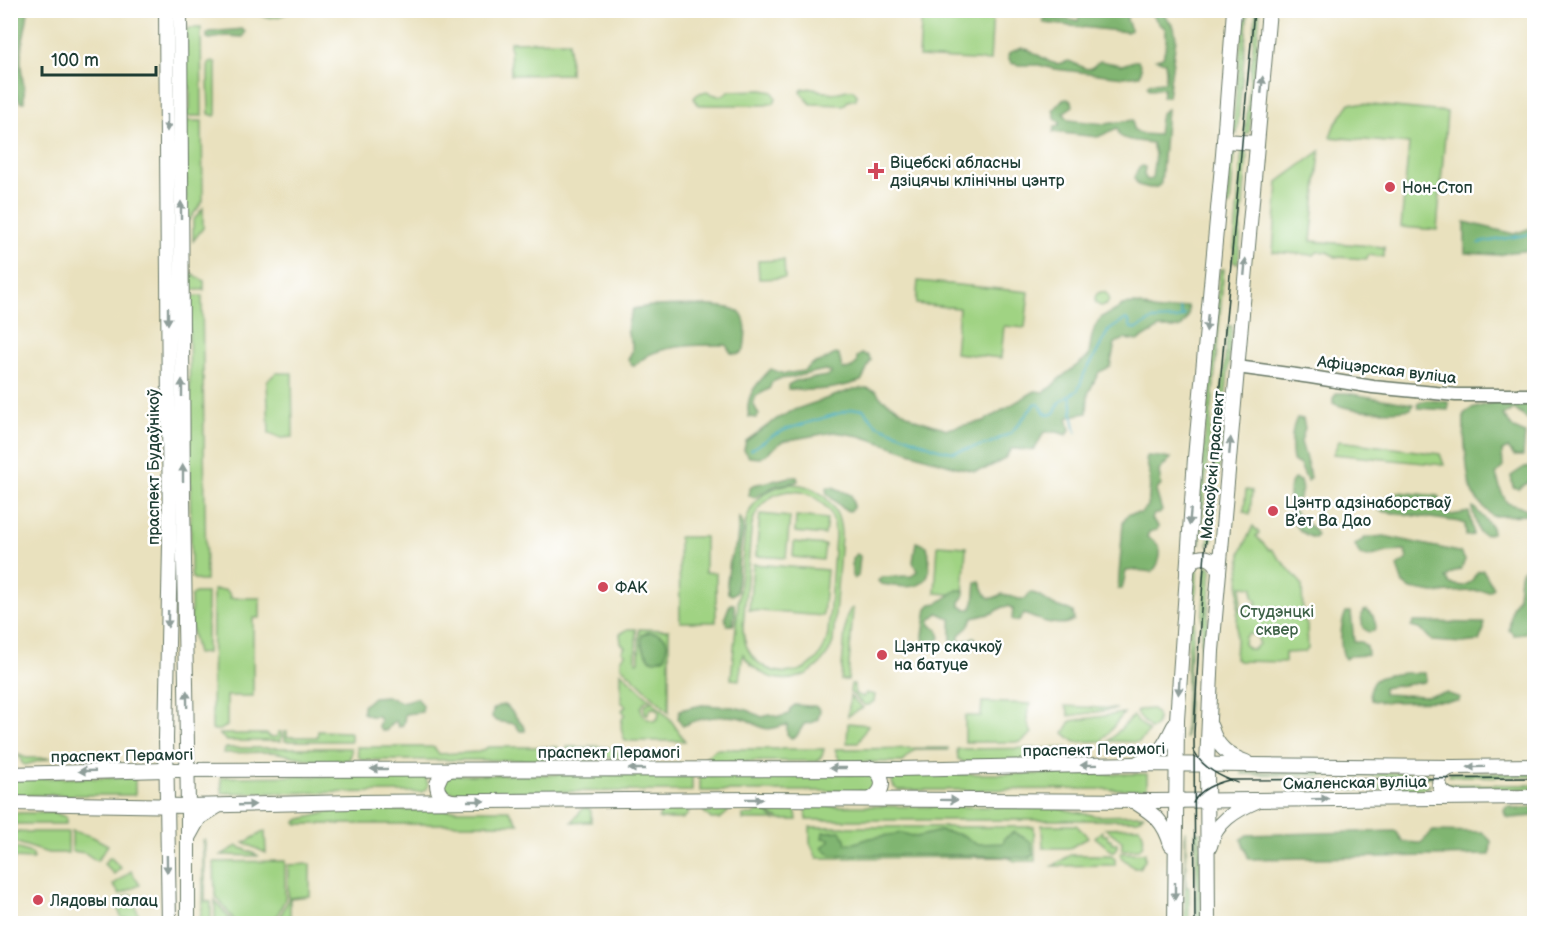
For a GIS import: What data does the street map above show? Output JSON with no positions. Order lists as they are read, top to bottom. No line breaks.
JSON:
{"streets":{"main road":["Маскоўскі праспект","праспект Будаўнікоў","праспект Перамогі","Смаленская вуліца"],"street":["Афіцэрская вуліца"]},"crossings":[["Афіцэрская вуліца","Маскоўскі праспект"],["Маскоўскі праспект","праспект Перамогі"],["Маскоўскі праспект","Смаленская вуліца"],["праспект Будаўнікоў","праспект Перамогі"],["праспект Перамогі","Смаленская вуліца"]],"parks":["Студэнцкі сквер"],"places":{"health":["Віцебскі абласны дзіцячы клінічны цэнтр"],"other":["Нон-Стоп","Цэнтр адзінаборстваў Вʼет Ва Дао","ФАК","Цэнтр скачкоў на батуце","Лядовы палац"]},"scale_bar":"100 m"}
